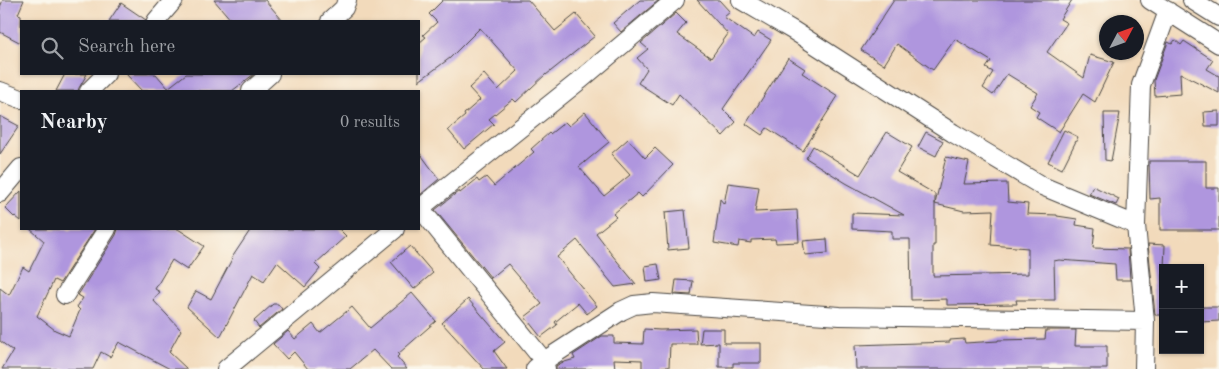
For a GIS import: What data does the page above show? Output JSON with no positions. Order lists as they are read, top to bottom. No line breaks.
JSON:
{"north":"top right","page":{"search":"Search here","heading":["Nearby","0 results"],"map_buttons":["+","−"]}}
